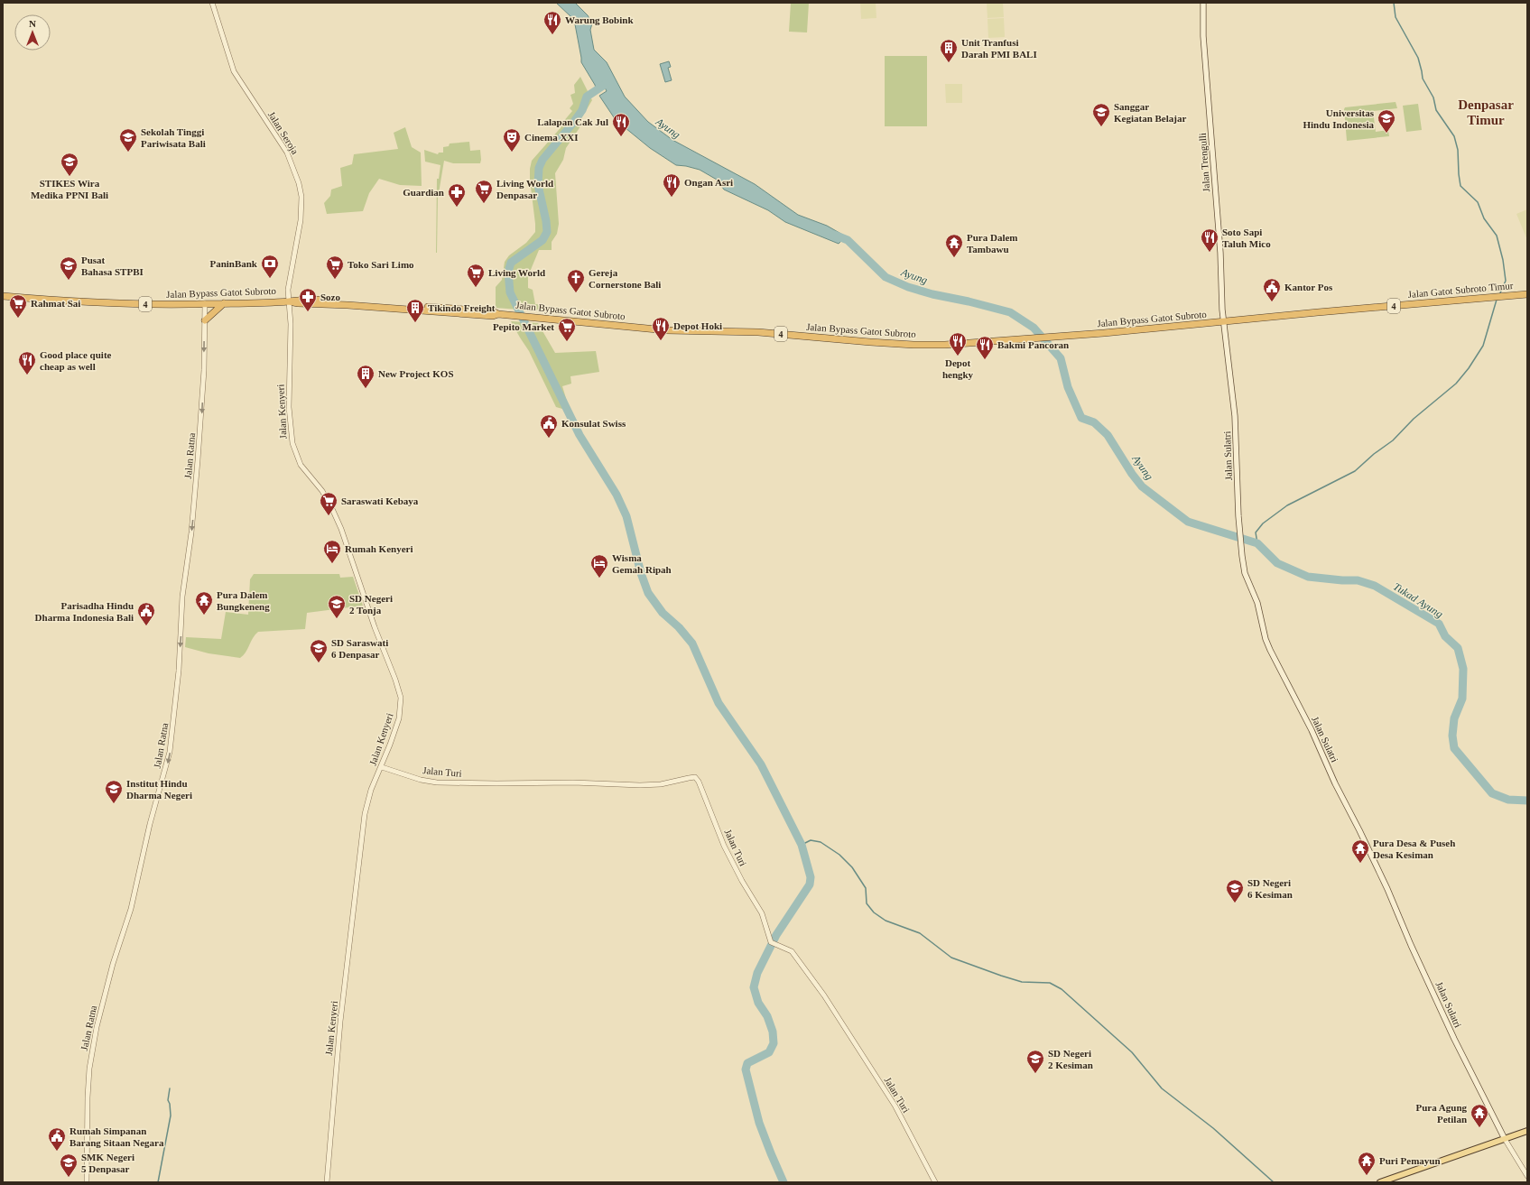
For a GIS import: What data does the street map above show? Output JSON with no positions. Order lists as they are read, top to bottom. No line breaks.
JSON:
{"streets":{"highway":["Jalan Gatot Subroto Timur","Jalan Bypass Gatot Subroto","4"],"main road":["Jalan Trengulli","Jalan Sulatri"],"street":["Jalan Seroja","Jalan Kenyeri","Jalan Ratna","Jalan Turi"]},"crossings":[["Jalan Seroja","Jalan Bypass Gatot Subroto"],["Jalan Seroja","Jalan Kenyeri"],["Jalan Trengulli","Jalan Gatot Subroto Timur"],["Jalan Trengulli","Jalan Bypass Gatot Subroto"],["Jalan Trengulli","Jalan Sulatri"],["Jalan Gatot Subroto Timur","Jalan Bypass Gatot Subroto"],["Jalan Gatot Subroto Timur","Jalan Sulatri"],["Jalan Bypass Gatot Subroto","Jalan Kenyeri"],["Jalan Bypass Gatot Subroto","Jalan Ratna"],["Jalan Bypass Gatot Subroto","Jalan Sulatri"],["Jalan Kenyeri","Jalan Turi"]],"one_way":["Jalan Ratna"],"districts":["Denpasar Timur"],"water":["Ayung","Tukad Ayung"],"places":{"restaurant":["Warung Bobink","Lalapan Cak Jul","Ongan Asri","Soto Sapi Taluh Mico","Depot Hoki","Depot hengky","Bakmi Pancoran","Good place quite cheap as well"],"building":["Unit Tranfusi Darah PMI BALI","Tikindo Freight","New Project KOS"],"school or university":["Sanggar Kegiatan Belajar","Universitas Hindu Indonesia","Sekolah Tinggi Pariwisata Bali","STIKES Wira Medika PPNI Bali","Pusat Bahasa STPBI","SD Negeri 2 Tonja","SD Saraswati 6 Denpasar","Institut Hindu Dharma Negeri","SD Negeri 6 Kesiman","SD Negeri 2 Kesiman","SMK Negeri 5 Denpasar"],"theatre":["Cinema XXI"],"supermarket":["Living World Denpasar","Toko Sari Limo","Living World","Rahmat Sai","Pepito Market","Saraswati Kebaya"],"pharmacy":["Guardian","Sozo"],"temple":["Pura Dalem Tambawu","Pura Dalem Bungkeneng","Pura Desa & Puseh Desa Kesiman","Pura Agung Petilan","Puri Pemayun"],"bank":["PaninBank"],"church":["Gereja Cornerstone Bali"],"public building":["Kantor Pos","Konsulat Swiss","Parisadha Hindu Dharma Indonesia Bali","Rumah Simpanan Barang Sitaan Negara"],"hotel":["Rumah Kenyeri","Wisma Gemah Ripah"]},"north":"top"}
